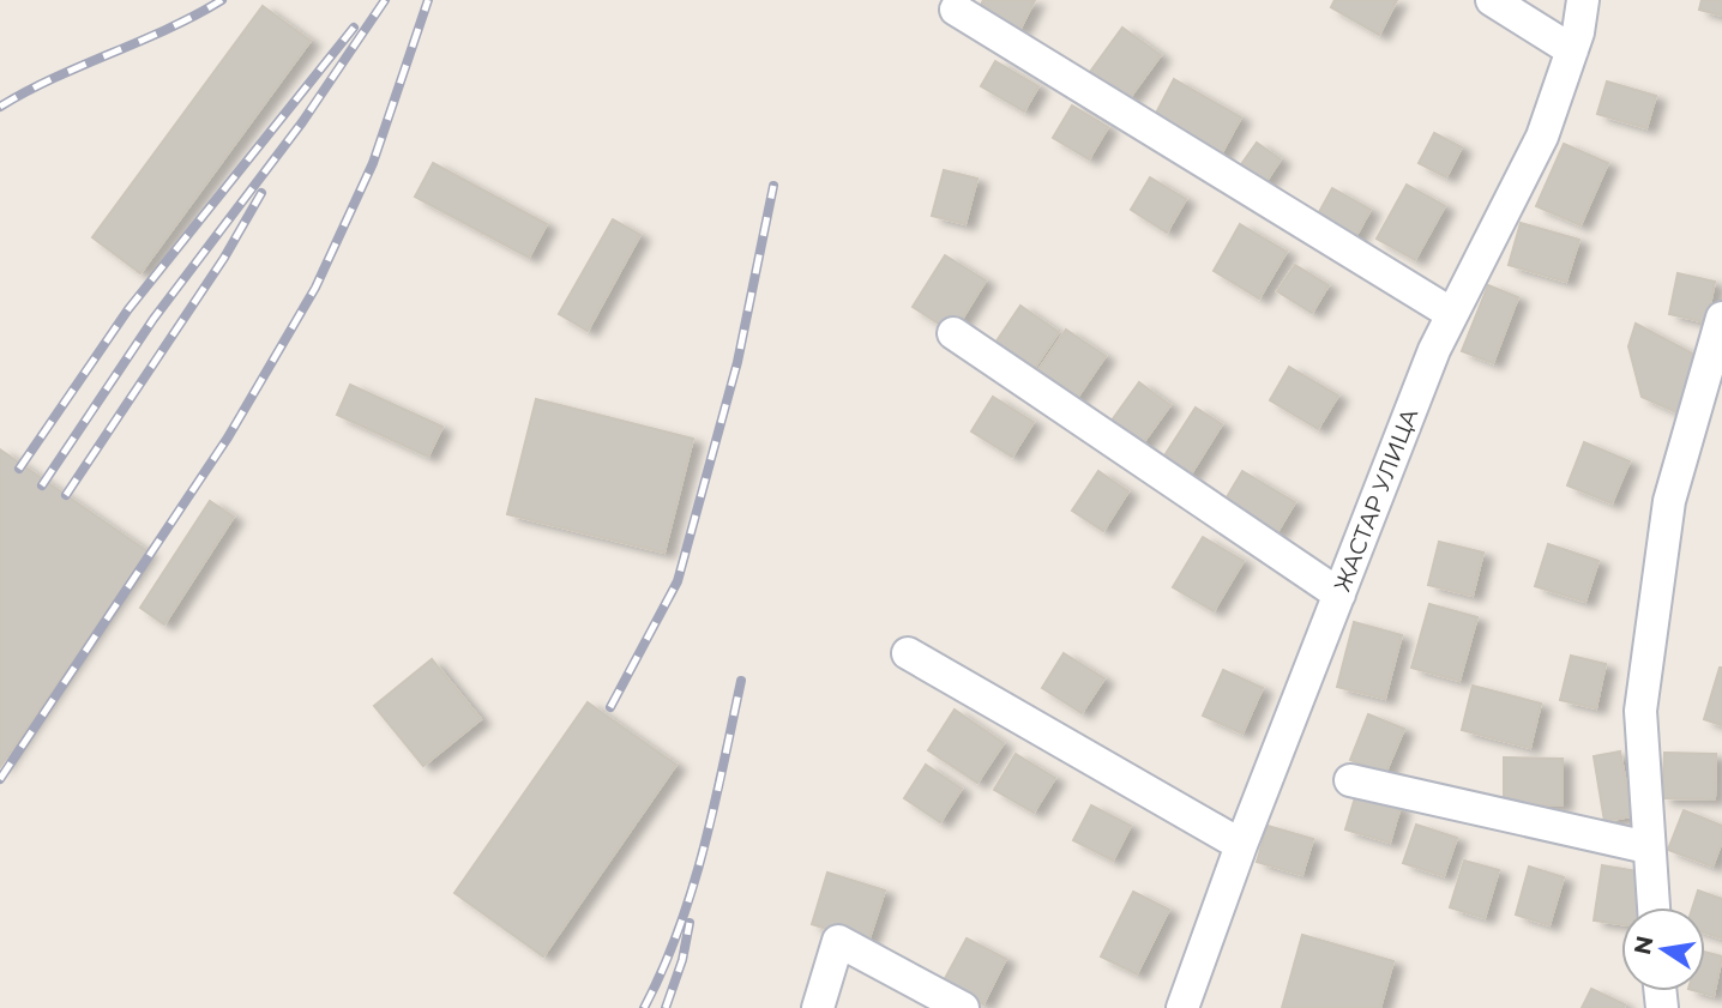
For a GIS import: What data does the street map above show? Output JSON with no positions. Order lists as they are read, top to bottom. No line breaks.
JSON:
{"streets":{"street":["ЖАСТАР УЛИЦА"]},"north":"left"}
